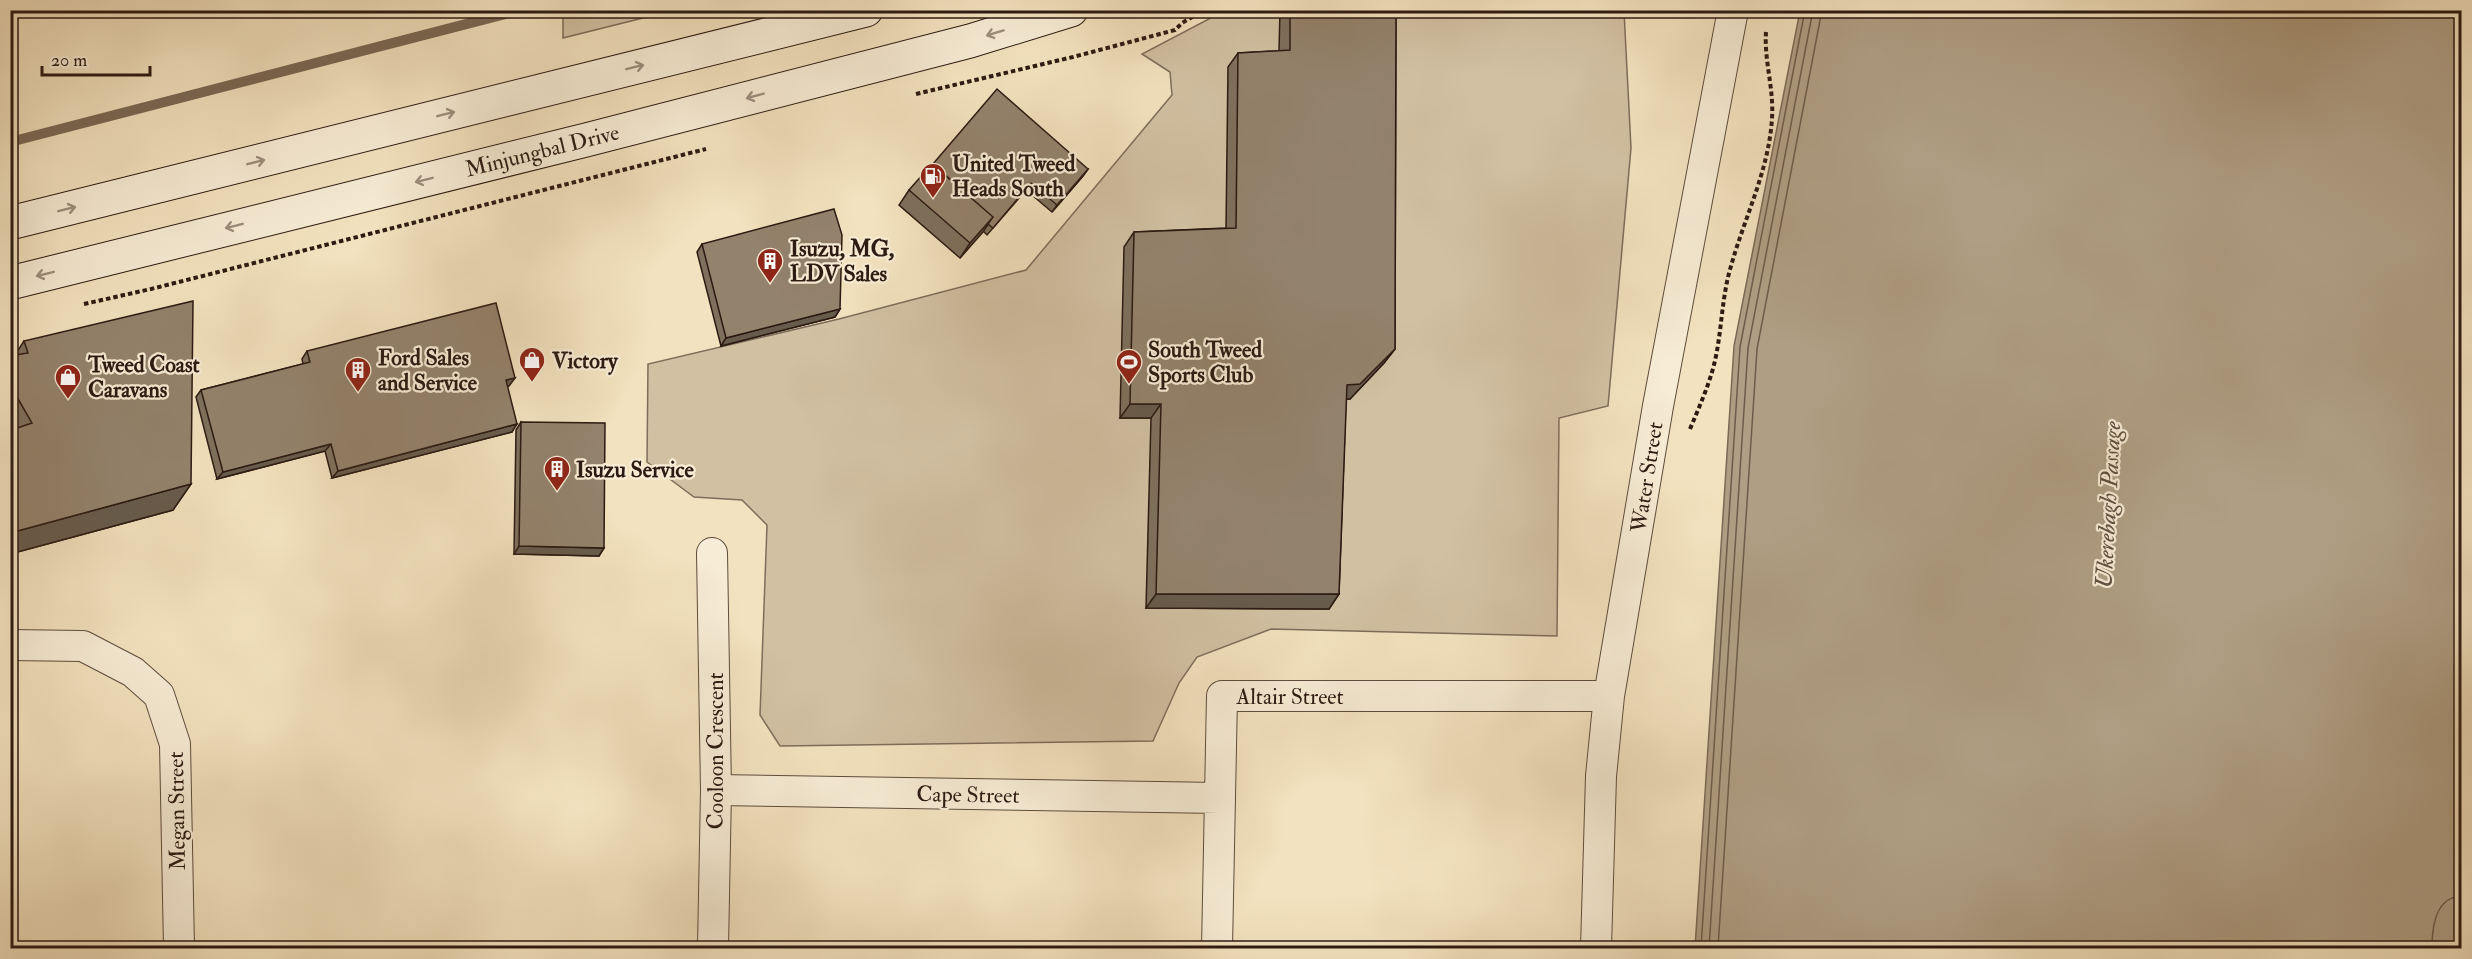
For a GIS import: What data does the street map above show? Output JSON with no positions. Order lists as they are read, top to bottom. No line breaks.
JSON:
{"streets":{"main road":["Minjungbal Drive"],"street":["Water Street","Altair Street","Cooloon Crescent","Cape Street","Megan Street"]},"crossings":[["Water Street","Altair Street"],["Altair Street","Cape Street"],["Cooloon Crescent","Cape Street"]],"water":["Ukerebagh Passage"],"places":{"fuel station":["United Tweed Heads South"],"building":["Isuzu, MG, LDV Sales","Ford Sales and Service","Isuzu Service"],"shop":["Victory","Tweed Coast Caravans"],"sports":["South Tweed Sports Club"]},"scale_bar":"20 m"}
